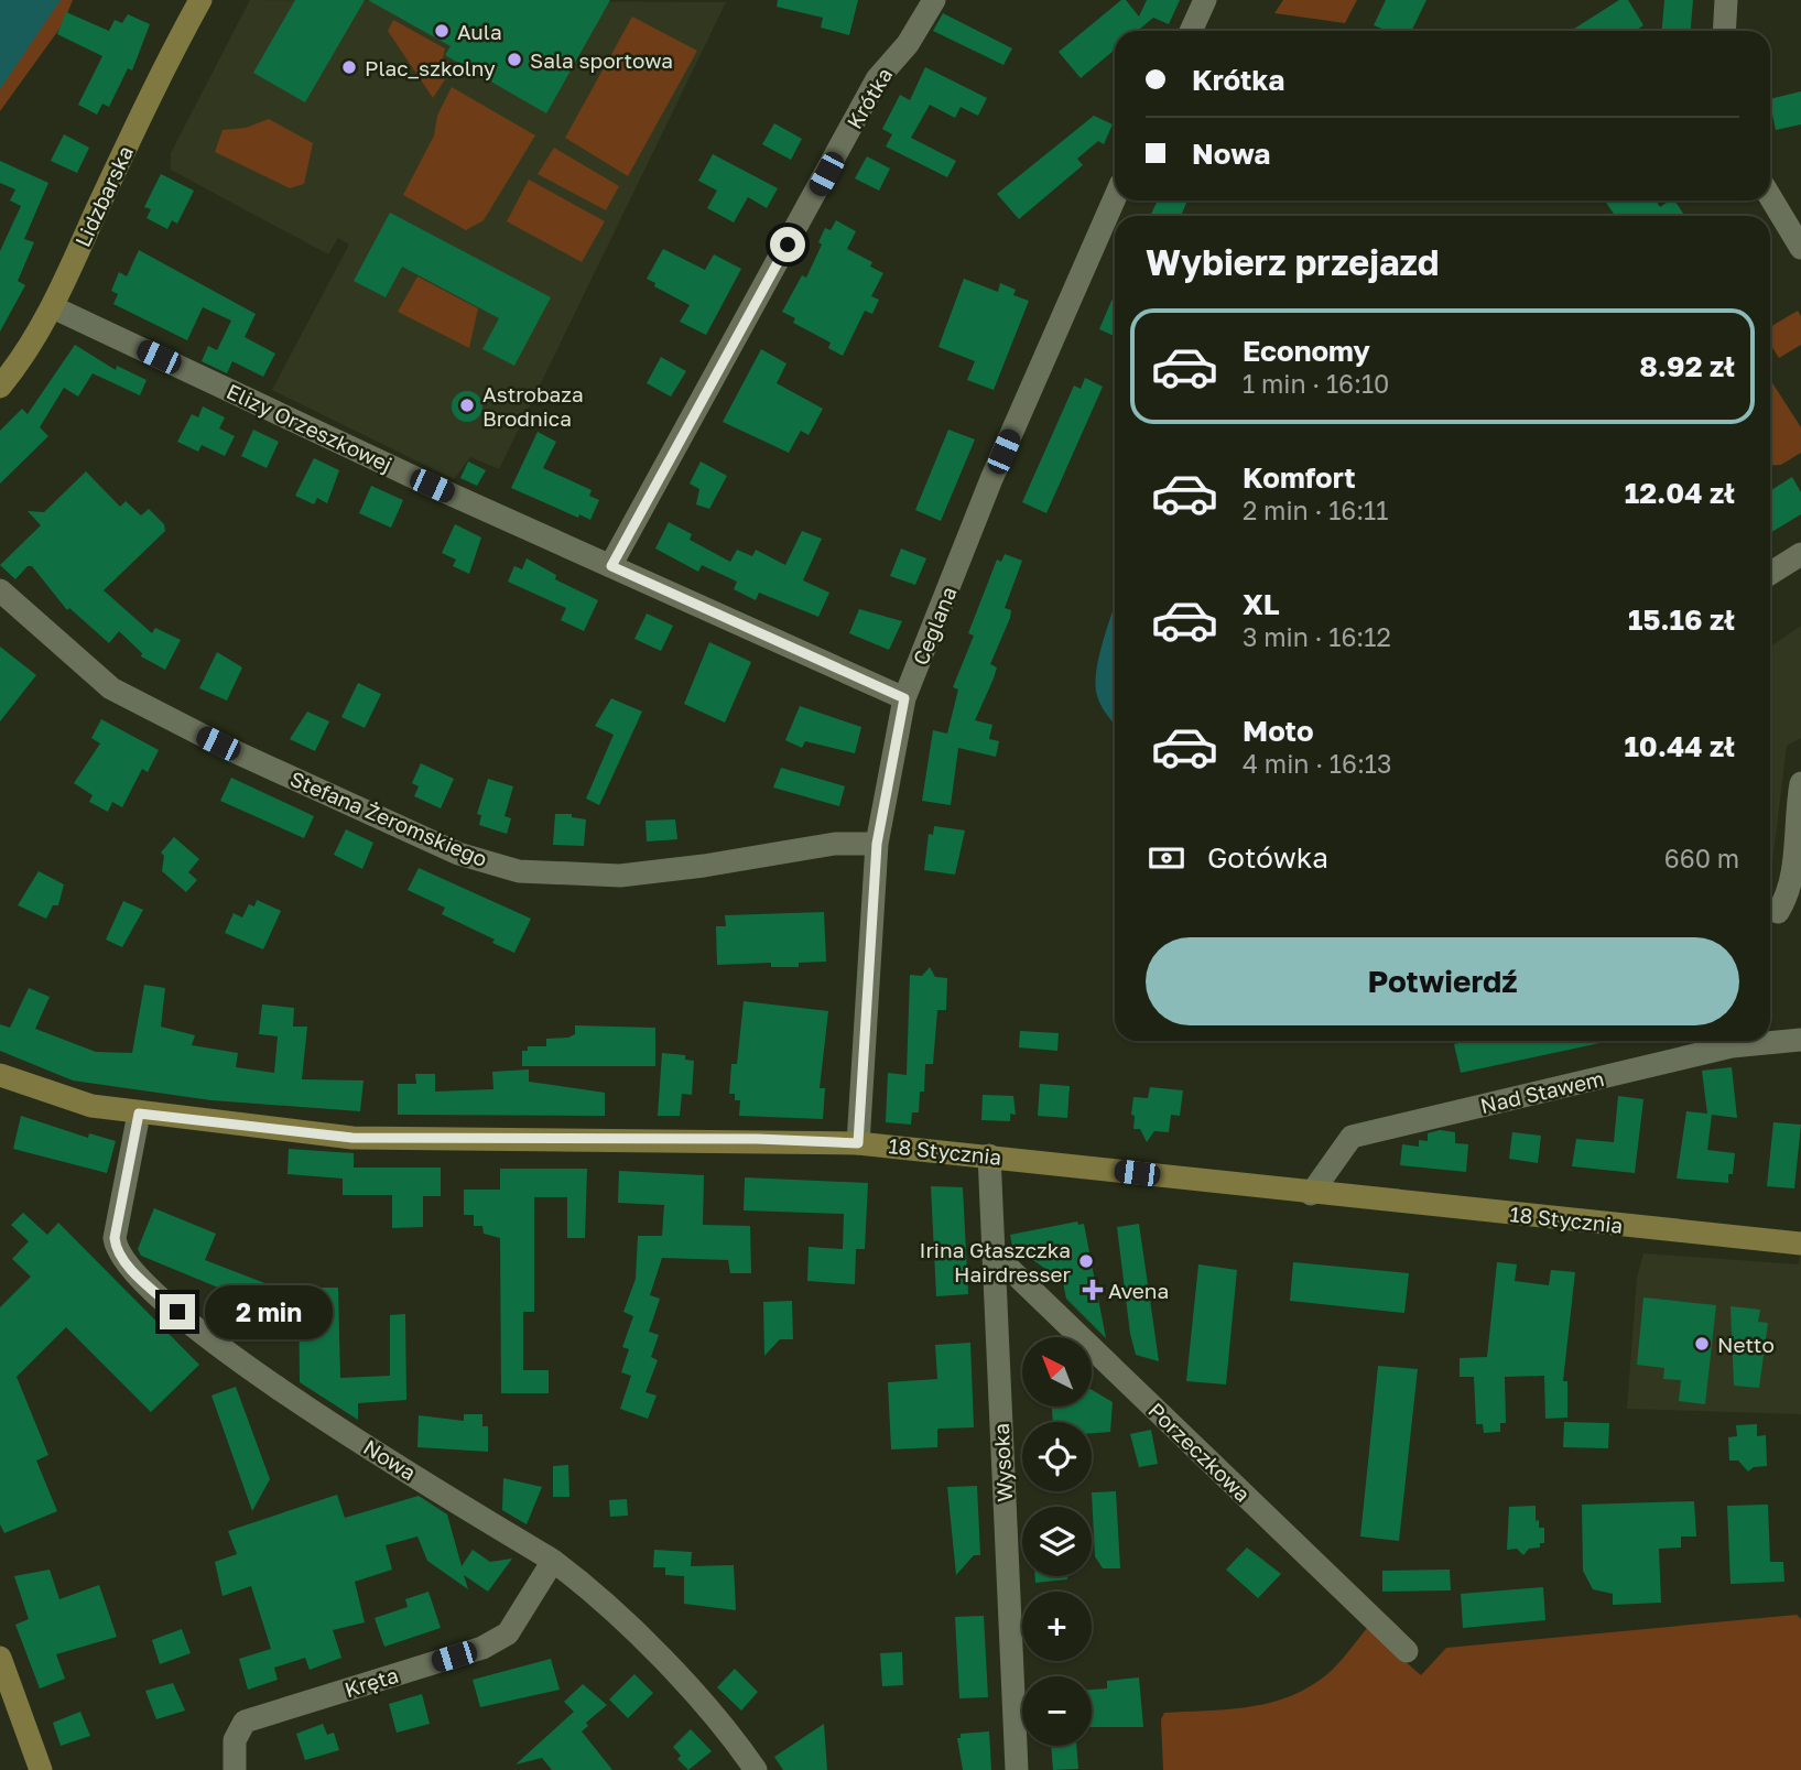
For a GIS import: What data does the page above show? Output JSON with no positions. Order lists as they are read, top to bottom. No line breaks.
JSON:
{"streets":{"street":["Krótka","Lidzbarska","Elizy Orzeszkowej","Ceglana","Stefana Żeromskiego","Nad Stawem","18 Stycznia","Porzeczkowa","Nowa","Wysoka","Kręta"]},"crossings":[["Krótka","Elizy Orzeszkowej"],["Lidzbarska","Elizy Orzeszkowej"],["Elizy Orzeszkowej","Ceglana"],["Ceglana","Stefana Żeromskiego"],["Ceglana","18 Stycznia"],["Nad Stawem","18 Stycznia"],["18 Stycznia","Nowa"],["18 Stycznia","Wysoka"],["Porzeczkowa","Wysoka"],["Nowa","Kręta"]],"places":{"other":["Aula","Sala sportowa","Plac_szkolny","Astrobaza Brodnica","Irina Głaszczka Hairdresser","Netto"],"health":["Avena"]},"north":"top left","page":{"banner":["Krótka","Nowa"],"heading":"Wybierz przejazd","list":[{"name":"Economy","note":"1 min · 16:10","value":"8.92 zł"},{"name":"Komfort","note":"2 min · 16:11","value":"12.04 zł"},{"name":"XL","note":"3 min · 16:12","value":"15.16 zł"},{"name":"Moto","note":"4 min · 16:13","value":"10.44 zł"}],"pay":["Gotówka","660 m"],"buttons":"Potwierdź","bubble":"2 min","map_buttons":["+","−"]}}
